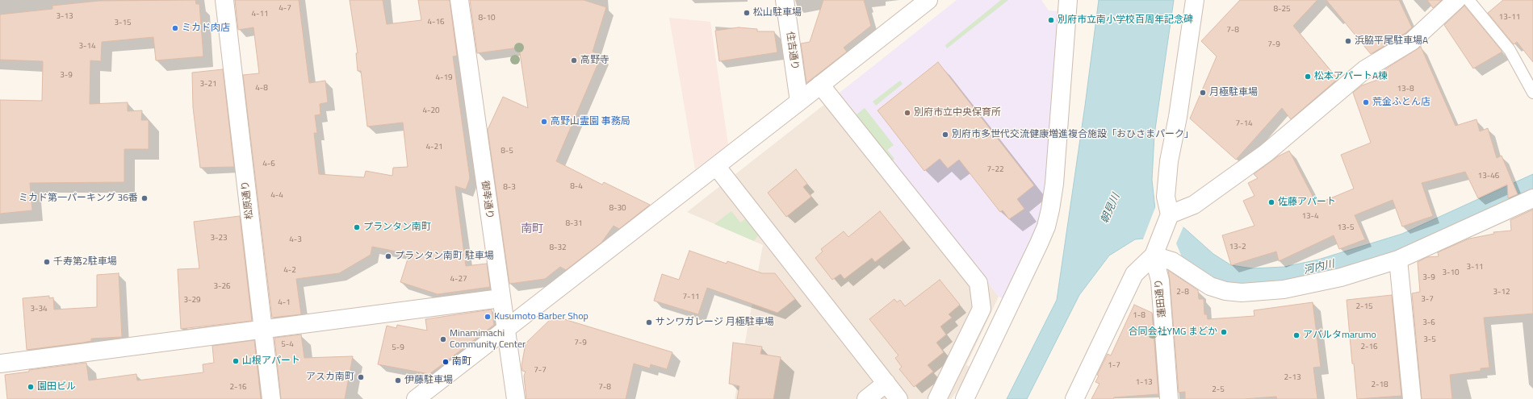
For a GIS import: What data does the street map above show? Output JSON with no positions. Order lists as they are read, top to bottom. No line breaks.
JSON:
{"streets":{"street":["住吉通り","松原通り","御幸通り","蓮田通り"]},"districts":["南町"],"water":["朝見川","河内川"],"places":["松山駐車場","別府市立南小学校百周年記念碑","ミカド肉店","浜脇平尾駐車場A","高野寺","松本アパートA棟","月極駐車場","荒金ふとん店","別府市立中央保育所","高野山霊園 事務局","別府市多世代交流健康増進複合施設「おひさまパーク」","ミカド第一パーキング 36番","佐藤アパート","プランタン南町","プランタン南町 駐車場","千寿第2駐車場","Kusumoto Barber Shop","サンワガレージ 月極駐車場","合同会社YMG まどか","アパルタmarumo","Minamimachi Community Center","山根アパート","南町","アスカ南町","伊藤駐車場","園田ビル"],"house_numbers":["4-7","8-25","4-11","3-13","13-11","8-10","4-16","3-15","7-8","7-9","3-14","3-9","4-19","3-21","4-8","13-8","4-20","7-14","4-21","8-5","4-6","7-22","13-46","8-4","8-3","4-4","8-30","13-4","8-31","13-5","3-23","4-3","13-2","8-32","3-11","4-2","3-10","3-9","4-27","3-26","2-8","3-12","7-11","3-7","3-29","4-1","2-15","3-34","1-8","3-6","3-5","7-9","5-4","2-16","5-9","1-7","7-7","2-13","1-13","2-18","2-16","7-8","2-5"]}
